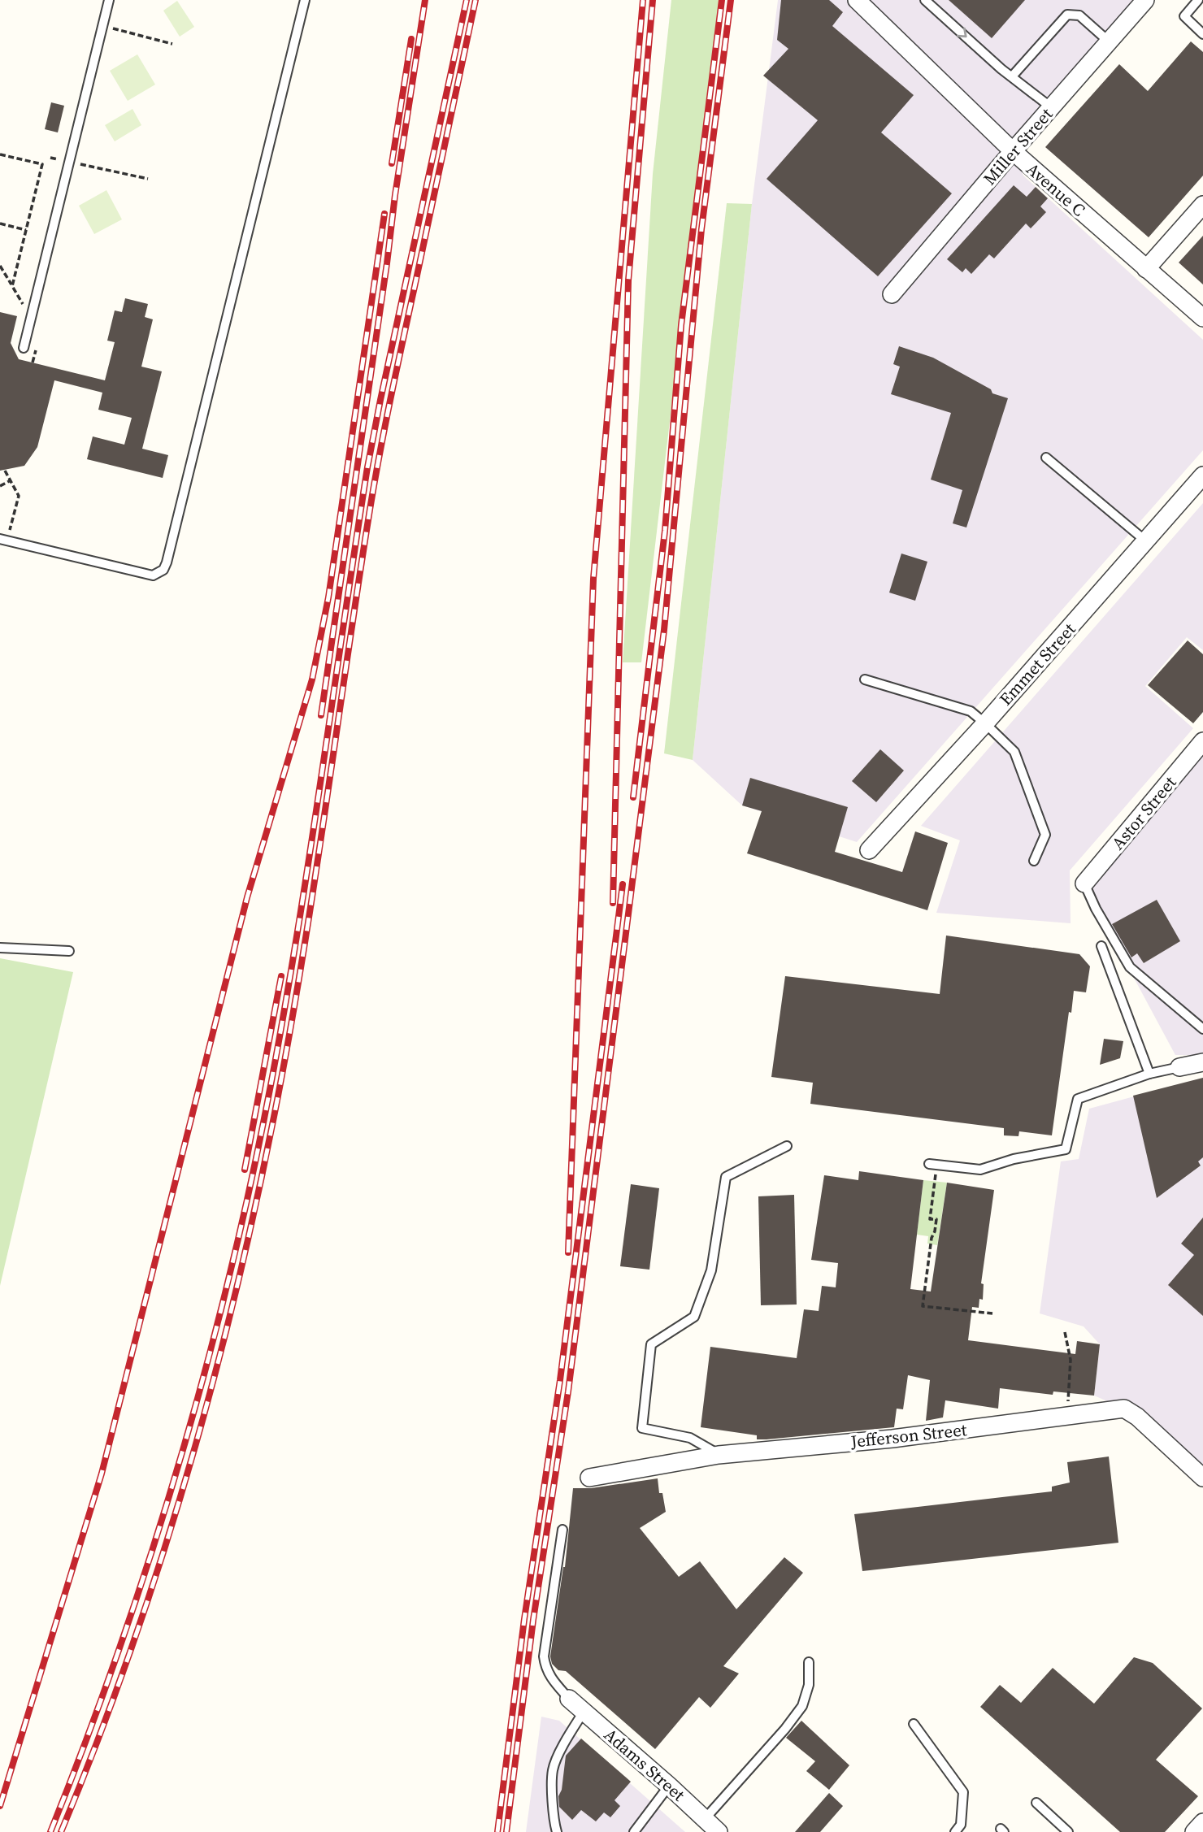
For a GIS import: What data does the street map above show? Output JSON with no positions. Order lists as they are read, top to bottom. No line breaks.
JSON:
{"streets":{"street":["Miller Street","Avenue C","Emmet Street","Astor Street","Jefferson Street","Adams Street"]},"crossings":[["Miller Street","Avenue C"]]}
